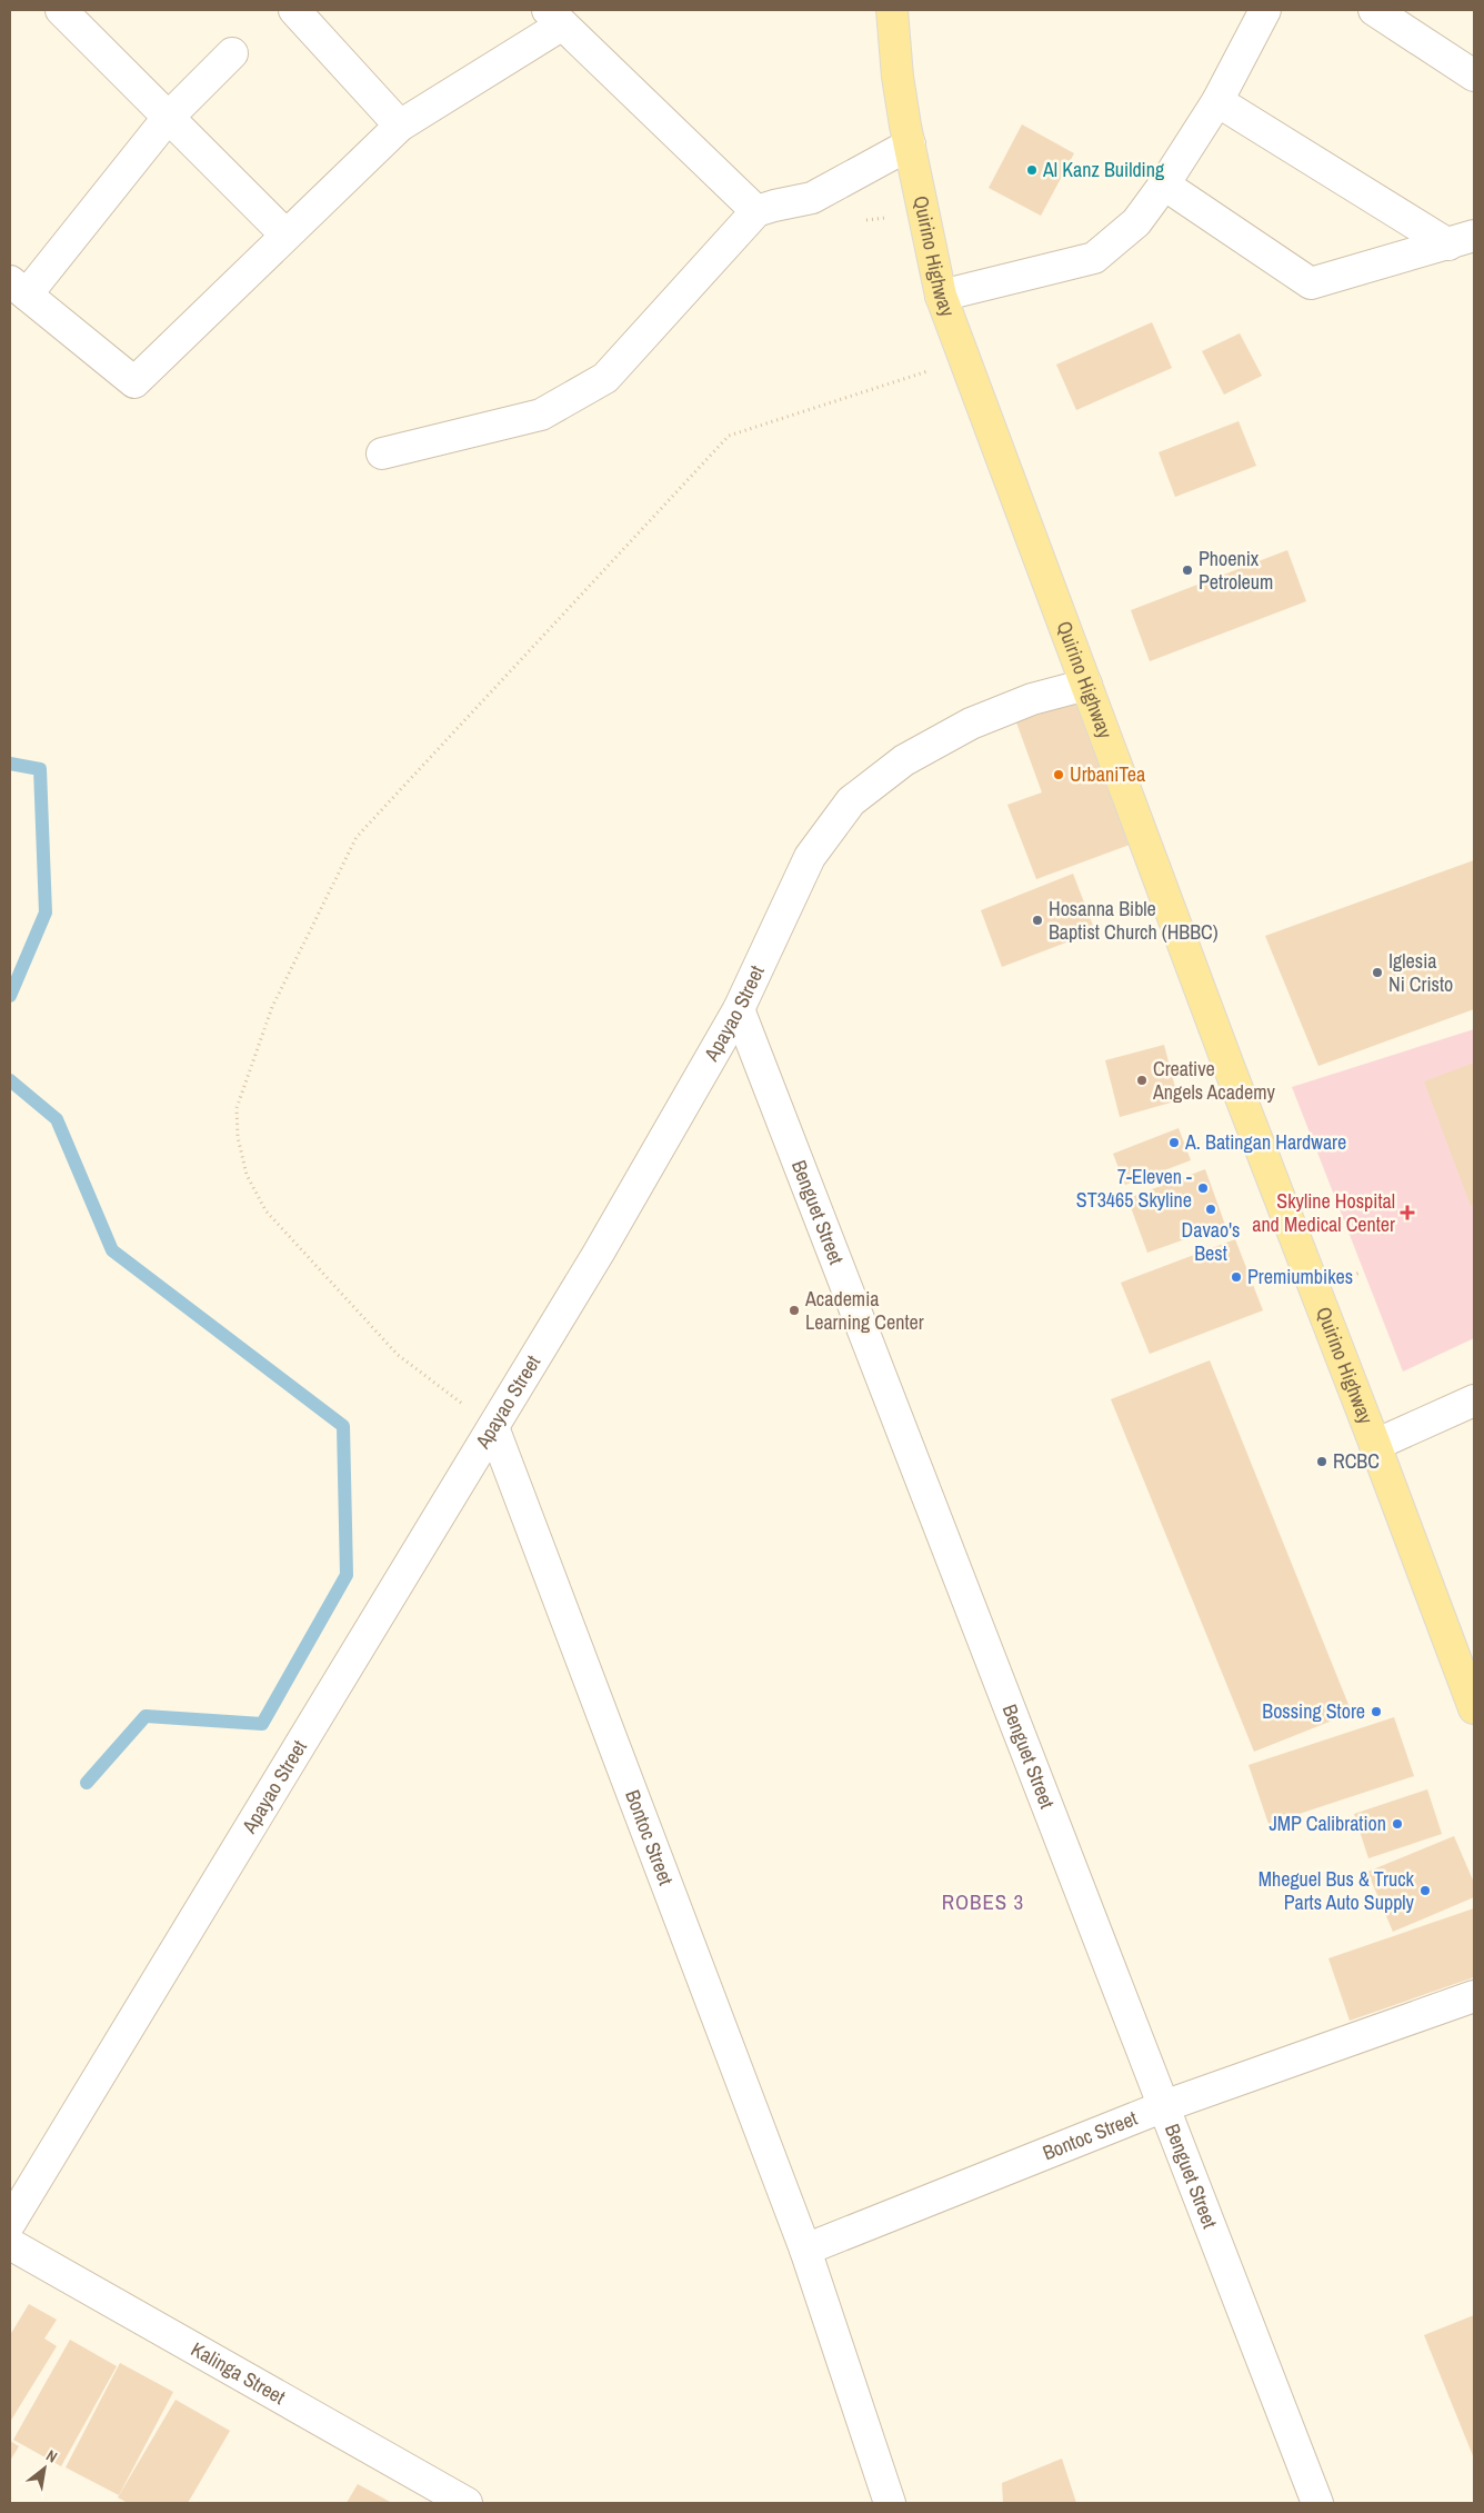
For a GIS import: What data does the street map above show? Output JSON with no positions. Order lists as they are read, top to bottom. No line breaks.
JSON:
{"streets":{"main road":["Quirino Highway"],"street":["Apayao Street","Benguet Street","Bontoc Street","Kalinga Street"]},"crossings":[["Quirino Highway","Apayao Street"],["Apayao Street","Benguet Street"],["Apayao Street","Bontoc Street"],["Benguet Street","Bontoc Street"]],"districts":["ROBES 3"],"places":{"other":["Al Kanz Building","Phoenix Petroleum","UrbaniTea","Hosanna Bible Baptist Church (HBBC)","Iglesia Ni Cristo","Creative Angels Academy","A. Batingan Hardware","7-Eleven - ST3465 Skyline","Davao's Best","Premiumbikes","Academia Learning Center","RCBC","Bossing Store","JMP Calibration","Mheguel Bus & Truck Parts Auto Supply"],"health":["Skyline Hospital and Medical Center"]},"north":"top right"}
